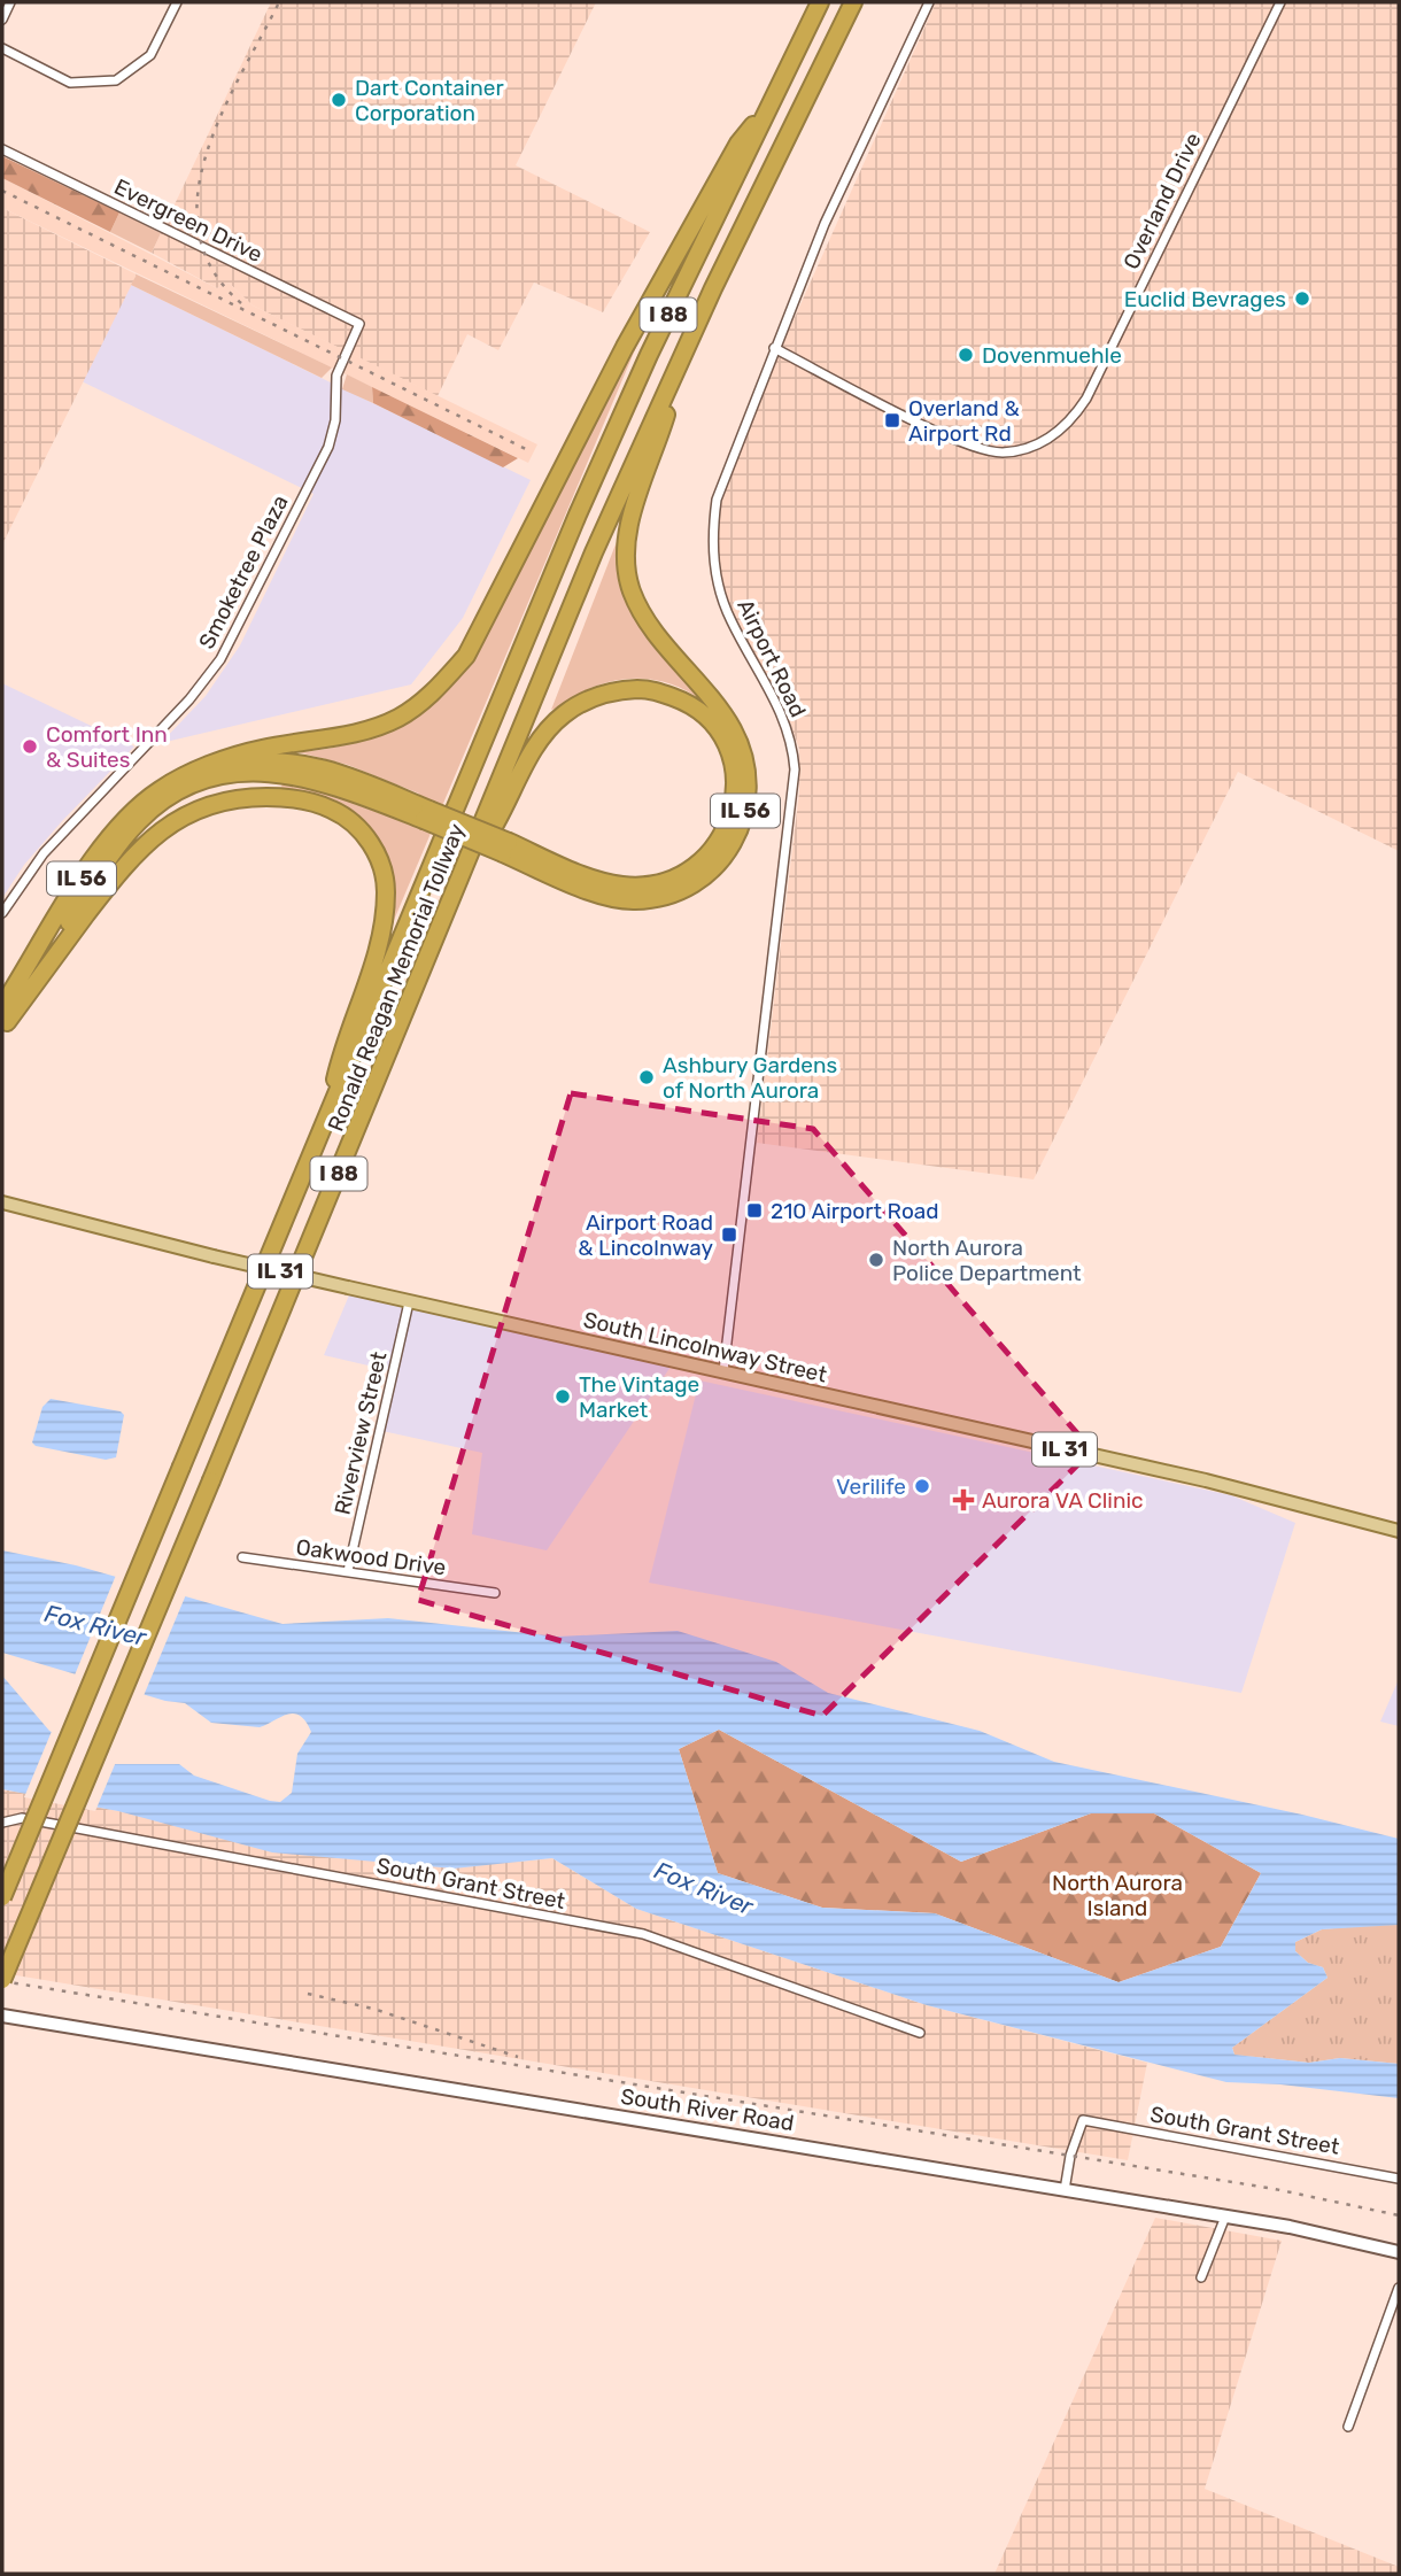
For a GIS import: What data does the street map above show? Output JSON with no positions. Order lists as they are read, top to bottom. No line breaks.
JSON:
{"streets":{"highway":["I 88","IL 56","Ronald Reagan Memorial Tollway"],"main road":["IL 31","South Lincolnway Street","South River Road"],"street":["Overland Drive","Evergreen Drive","Smoketree Plaza","Airport Road","Riverview Street","Oakwood Drive","South Grant Street"]},"crossings":[["Overland Drive","Airport Road"],["Evergreen Drive","Smoketree Plaza"],["Airport Road","South Lincolnway Street"],["IL 56","Ronald Reagan Memorial Tollway"],["South Lincolnway Street","Riverview Street"],["Riverview Street","Oakwood Drive"],["South Grant Street","South River Road"]],"water":["Fox River"],"parks":["North Aurora Island"],"places":{"other":["Dart Container Corporation","Euclid Bevrages","Dovenmuehle","Comfort Inn & Suites","Ashbury Gardens of North Aurora","North Aurora Police Department","The Vintage Market","Verilife"],"transit":["Overland & Airport Rd","210 Airport Road","Airport Road & Lincolnway"],"health":["Aurora VA Clinic"]}}
